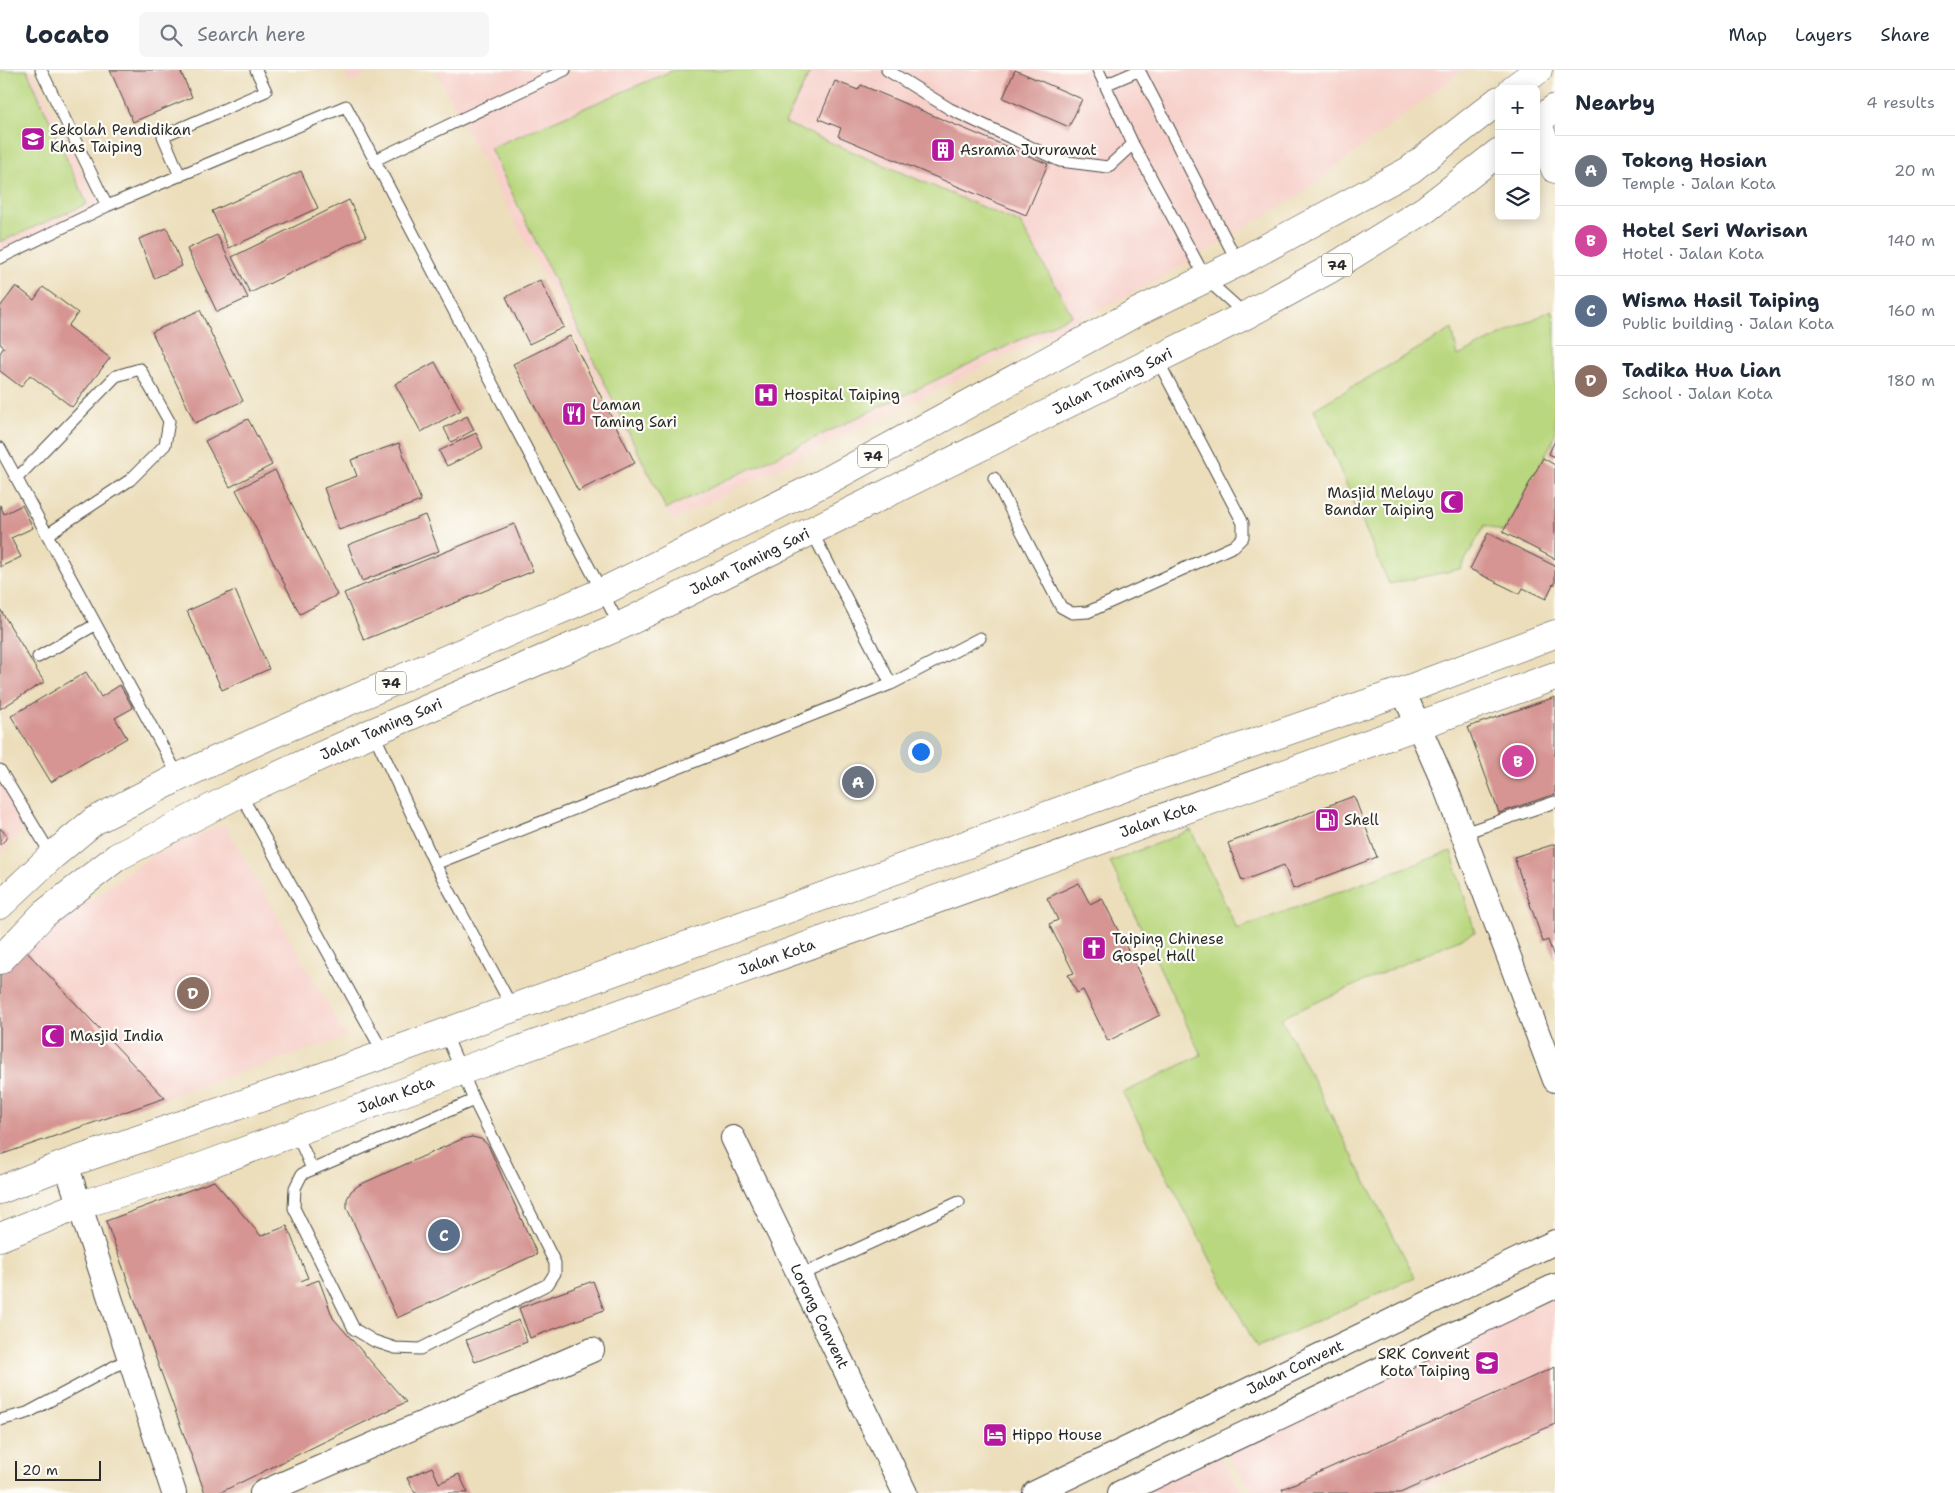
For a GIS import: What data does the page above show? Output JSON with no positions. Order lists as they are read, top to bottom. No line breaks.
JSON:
{"streets":{"main road":["74","Jalan Taming Sari","Jalan Kota"],"street":["Lorong Convent","Jalan Convent"]},"places":{"school or university":["Sekolah Pendidikan Khas Taiping","SRK Convent Kota Taiping"],"building":["Asrama Jururawat"],"hospital":["Hospital Taiping"],"restaurant":["Laman Taming Sari"],"mosque":["Masjid Melayu Bandar Taiping","Masjid India"],"fuel station":["Shell"],"church":["Taiping Chinese Gospel Hall"],"hotel":["Hippo House"]},"scale_bar":"20 m","page":{"header":"Locato","search":"Search here","nav":["Map","Layers","Share"],"heading":["Nearby","4 results"],"map_buttons":["+","−"],"list":[{"mark":"A","name":"Tokong Hosian","note":"Temple · Jalan Kota","value":"20 m"},{"mark":"B","name":"Hotel Seri Warisan","note":"Hotel · Jalan Kota","value":"140 m"},{"mark":"C","name":"Wisma Hasil Taiping","note":"Public building · Jalan Kota","value":"160 m"},{"mark":"D","name":"Tadika Hua Lian","note":"School · Jalan Kota","value":"180 m"}],"pins":["B","A","D","C"],"scale":"20 m"}}
